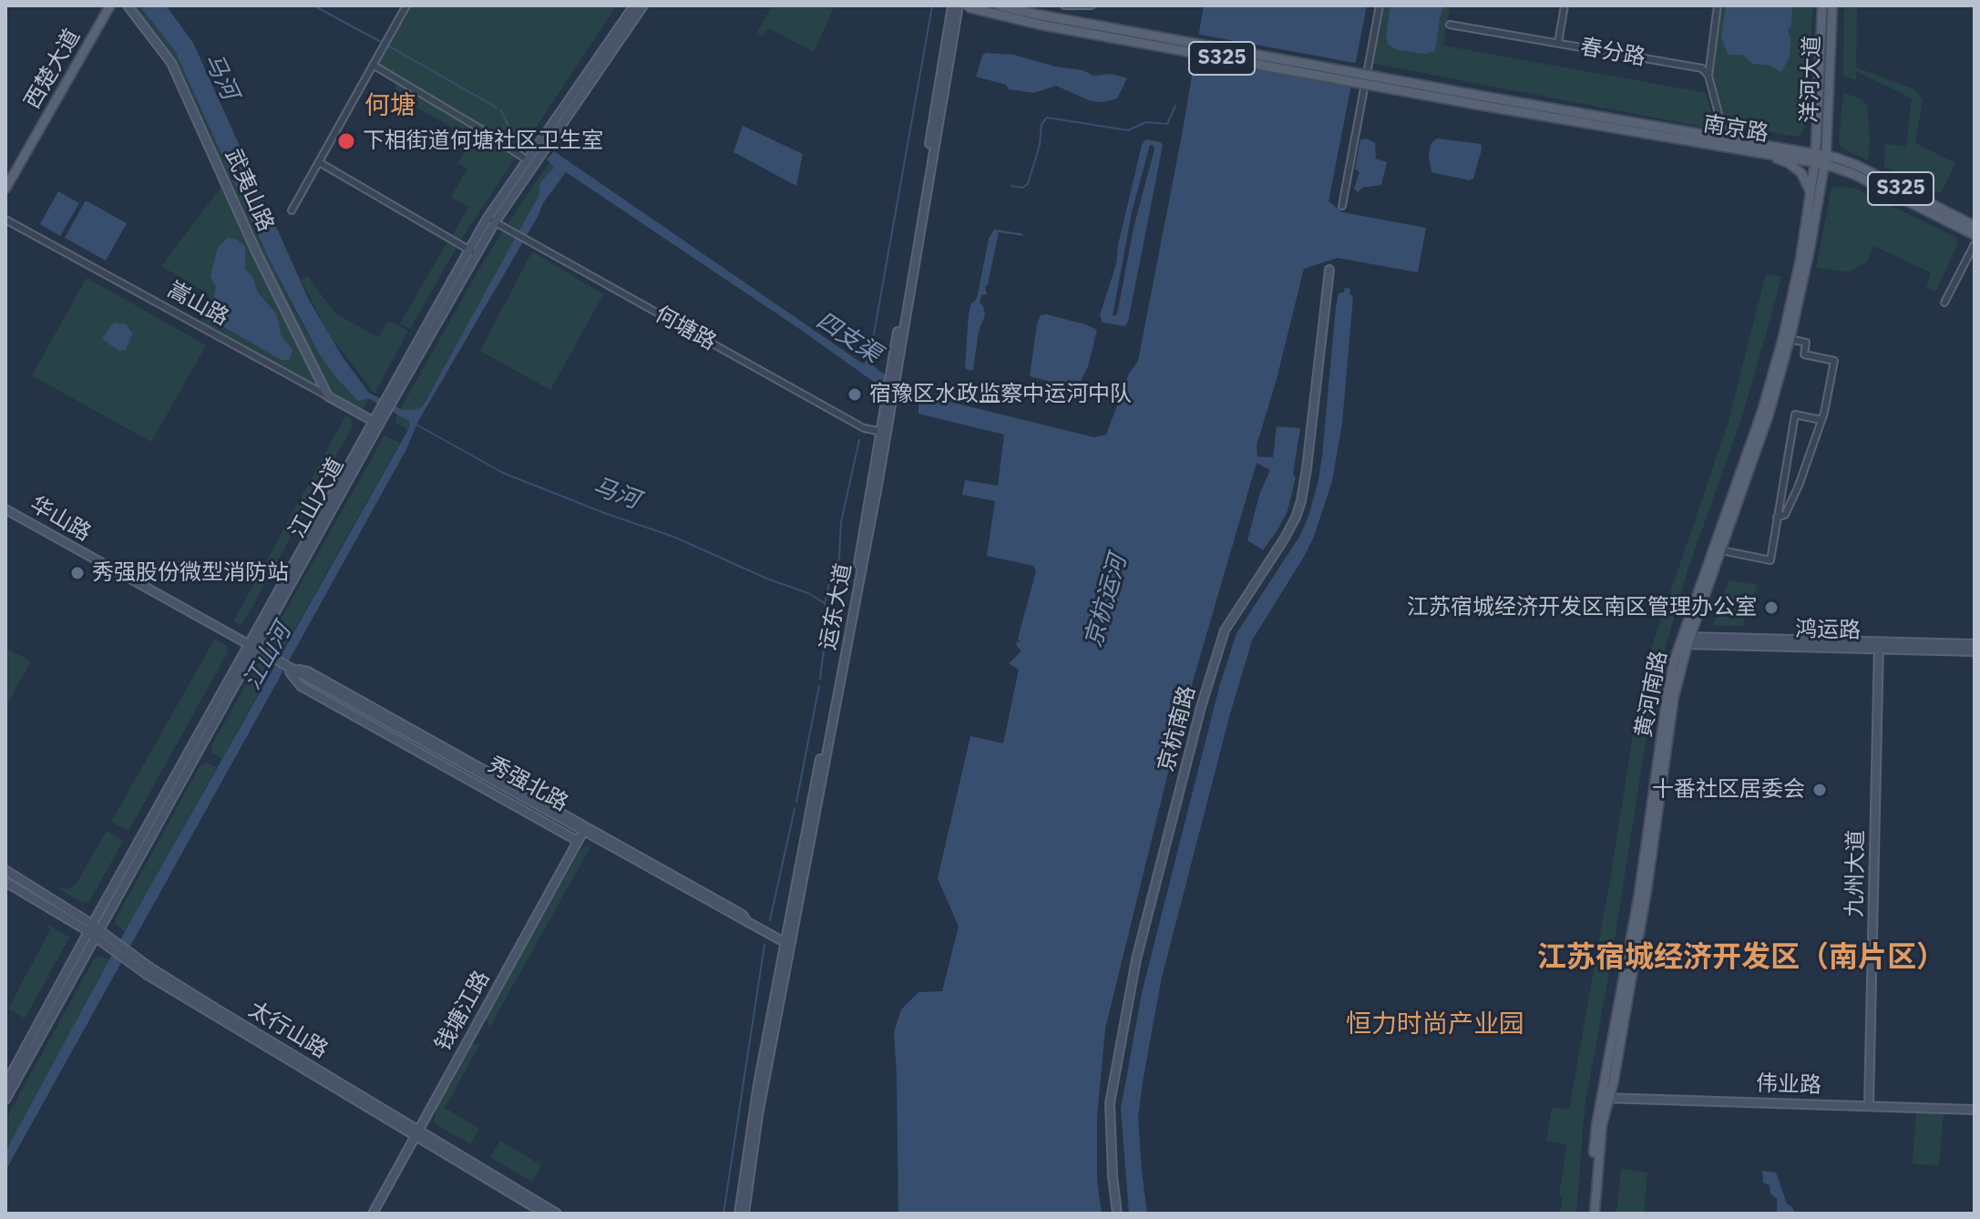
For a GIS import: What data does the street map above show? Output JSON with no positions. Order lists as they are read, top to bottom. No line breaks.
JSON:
{"streets":{"main road":["S325","西楚大道","洋河大道","南京路","黄河南路"],"street":["春分路","武夷山路","嵩山路","何塘路","江山大道","华山路","运东大道","鸿运路","京杭南路","秀强北路","九州大道","钱塘江路","太行山路","伟业路"]},"crossings":[["洋河大道","南京路"],["洋河大道","黄河南路"],["南京路","运东大道"],["南京路","黄河南路"],["武夷山路","嵩山路"],["嵩山路","江山大道"],["何塘路","江山大道"],["何塘路","运东大道"],["江山大道","华山路"],["江山大道","太行山路"],["运东大道","秀强北路"],["鸿运路","黄河南路"],["鸿运路","九州大道"],["黄河南路","伟业路"],["秀强北路","钱塘江路"],["九州大道","伟业路"],["钱塘江路","太行山路"]],"districts":["何塘","江苏宿城经济开发区（南片区）","恒力时尚产业园"],"water":["马河","四支渠","京杭运河","江山河"],"places":["下相街道何塘社区卫生室","宿豫区水政监察中运河中队","秀强股份微型消防站","江苏宿城经济开发区南区管理办公室","十番社区居委会"]}
